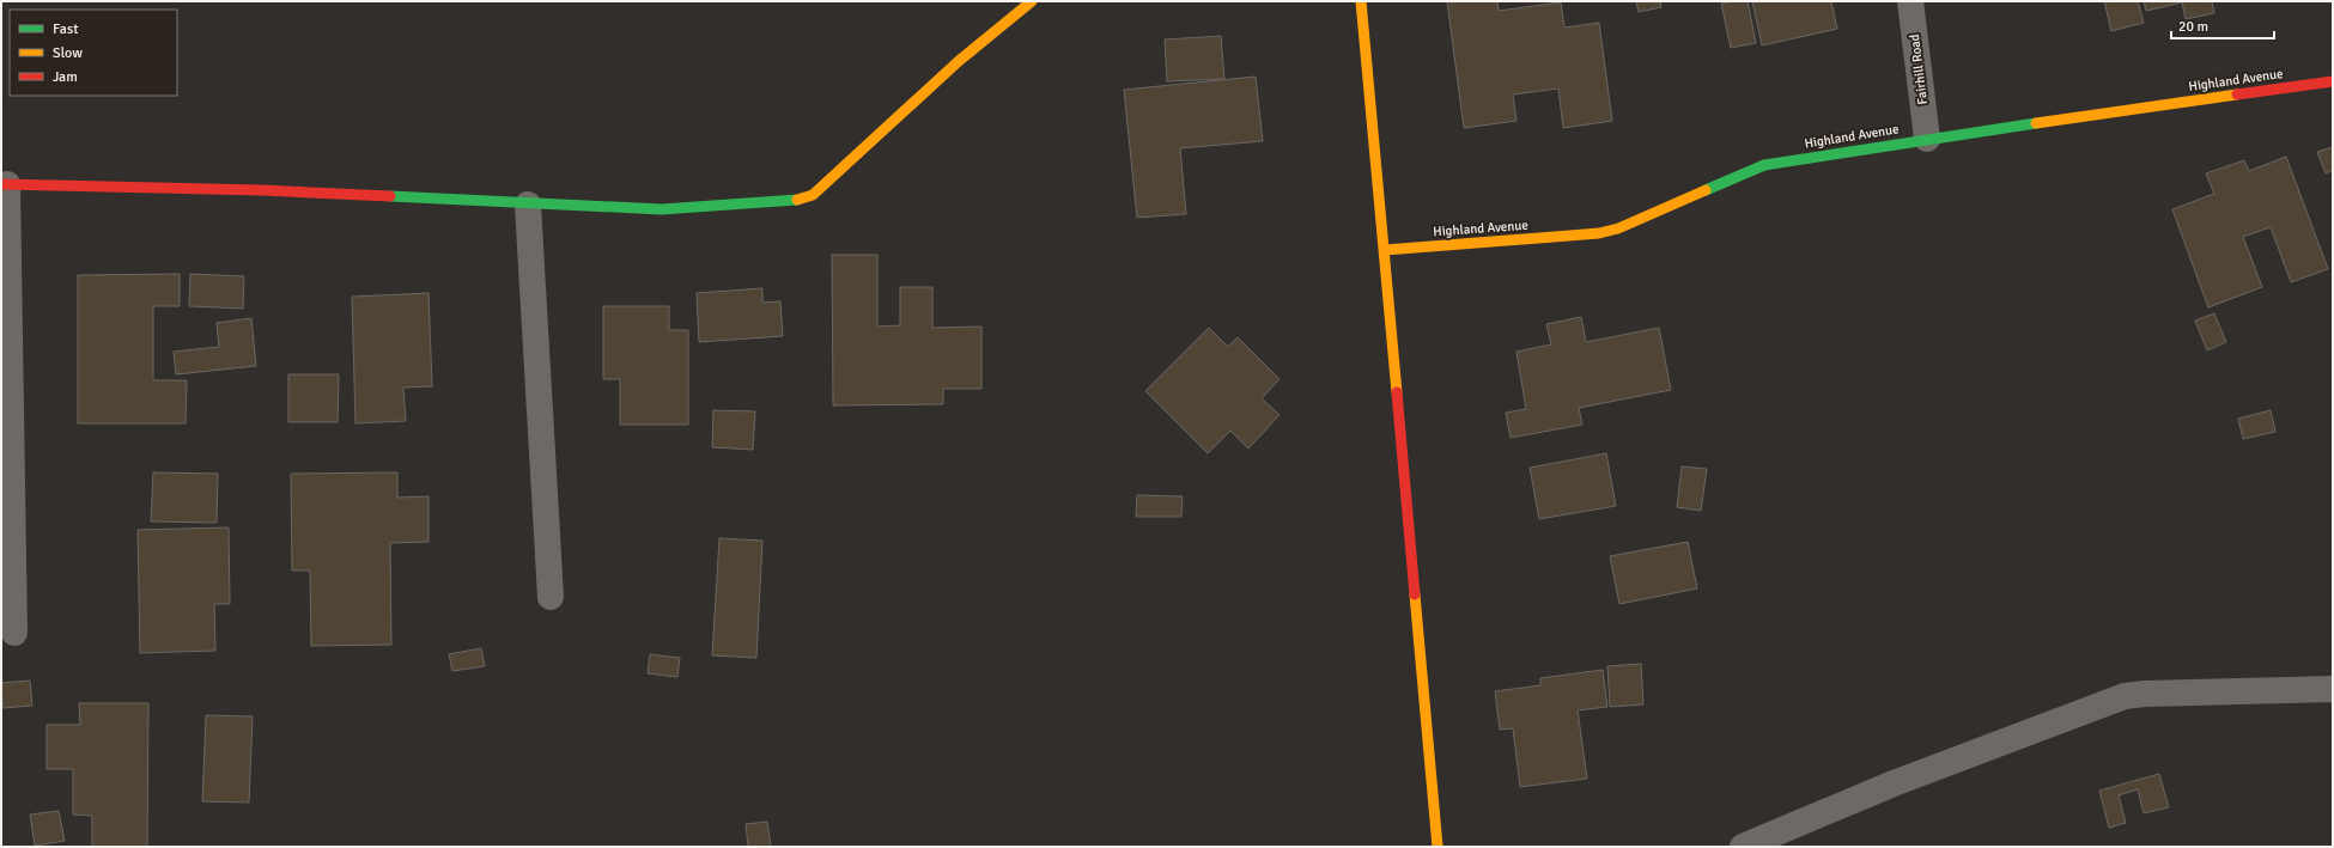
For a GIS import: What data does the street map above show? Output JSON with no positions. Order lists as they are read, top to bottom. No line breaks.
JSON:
{"streets":{"street":["Fairhill Road","Highland Avenue"]},"crossings":[["Fairhill Road","Highland Avenue"]],"legend":["Fast","Slow","Jam"],"scale_bar":"20 m"}
